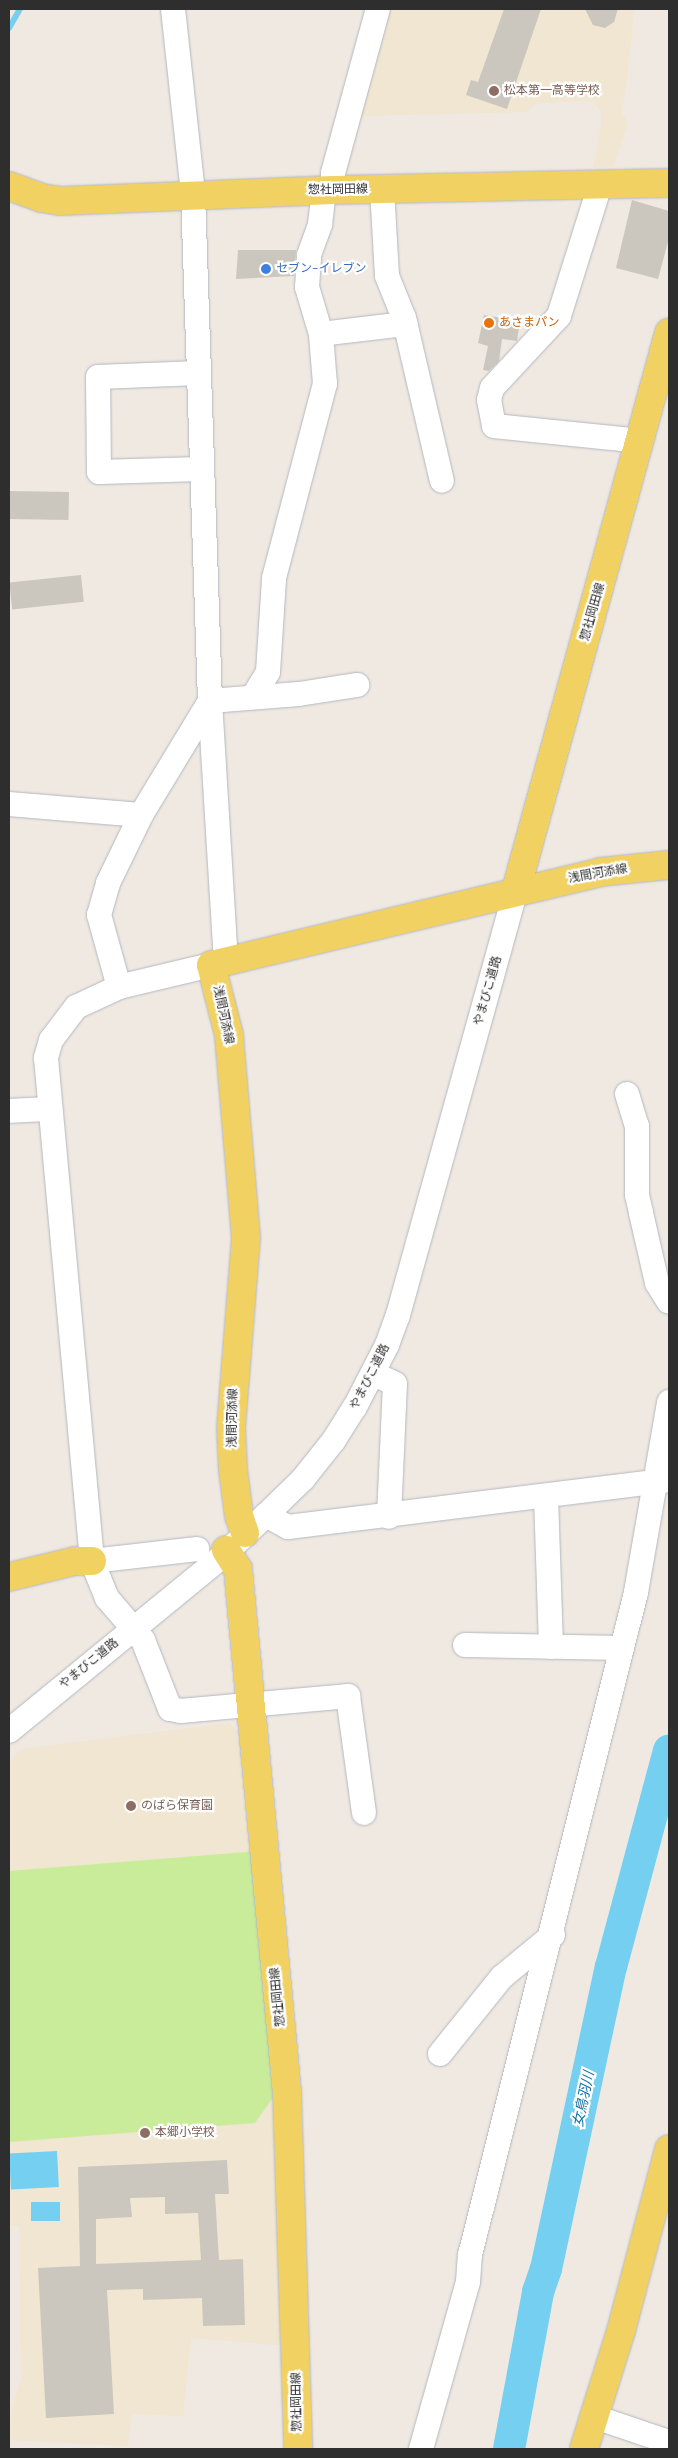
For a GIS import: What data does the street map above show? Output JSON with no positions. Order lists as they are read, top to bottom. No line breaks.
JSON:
{"streets":{"main road":["惣社岡田線","浅間河添線"],"street":["やまびこ道路"]},"crossings":[["惣社岡田線","浅間河添線"],["惣社岡田線","やまびこ道路"],["浅間河添線","やまびこ道路"]],"water":["女鳥羽川"],"places":["松本第一高等学校","セブン-イレブン","あさまパン","のばら保育園","本郷小学校"]}
